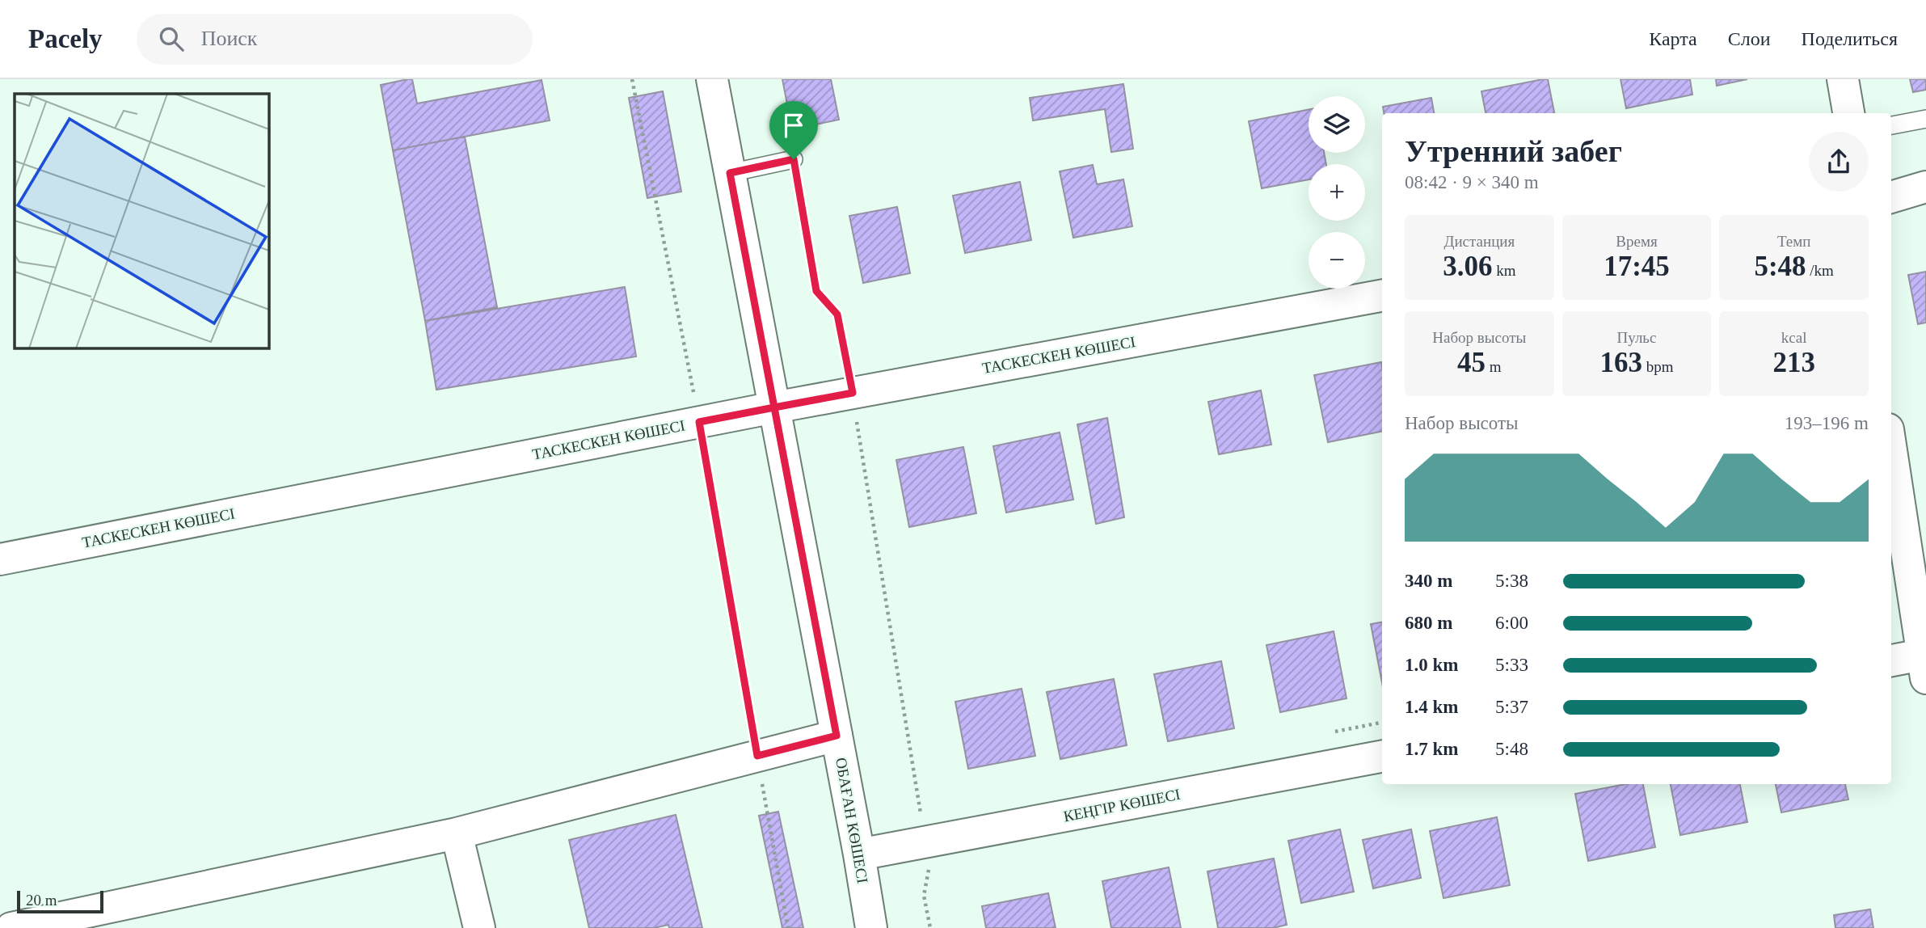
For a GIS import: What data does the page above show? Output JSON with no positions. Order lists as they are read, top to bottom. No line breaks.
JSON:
{"streets":{"street":["ТАСКЕСКЕН КӨШЕСІ","КЕҢГІР КӨШЕСІ","ОБАҒАН КӨШЕСІ"]},"crossings":[["ТАСКЕСКЕН КӨШЕСІ","ОБАҒАН КӨШЕСІ"],["КЕҢГІР КӨШЕСІ","ОБАҒАН КӨШЕСІ"]],"scale_bar":"20 m","page":{"header":"Pacely","search":"Поиск","nav":["Карта","Слои","Поделиться"],"map_buttons":["+","−"],"heading":["Утренний забег","08:42 · 9 × 340 m"],"stats":[["Дистанция","3.06 km"],["Время","17:45"],["Темп","5:48 /km"],["Набор высоты","45 m"],["Пульс","163 bpm"],["kcal","213"]],"chart":["Набор высоты","193–196 m"],"list":[{"name":"340 m","note":"5:38"},{"name":"680 m","note":"6:00"},{"name":"1.0 km","note":"5:33"},{"name":"1.4 km","note":"5:37"},{"name":"1.7 km","note":"5:48"}],"scale":"20 m"}}
